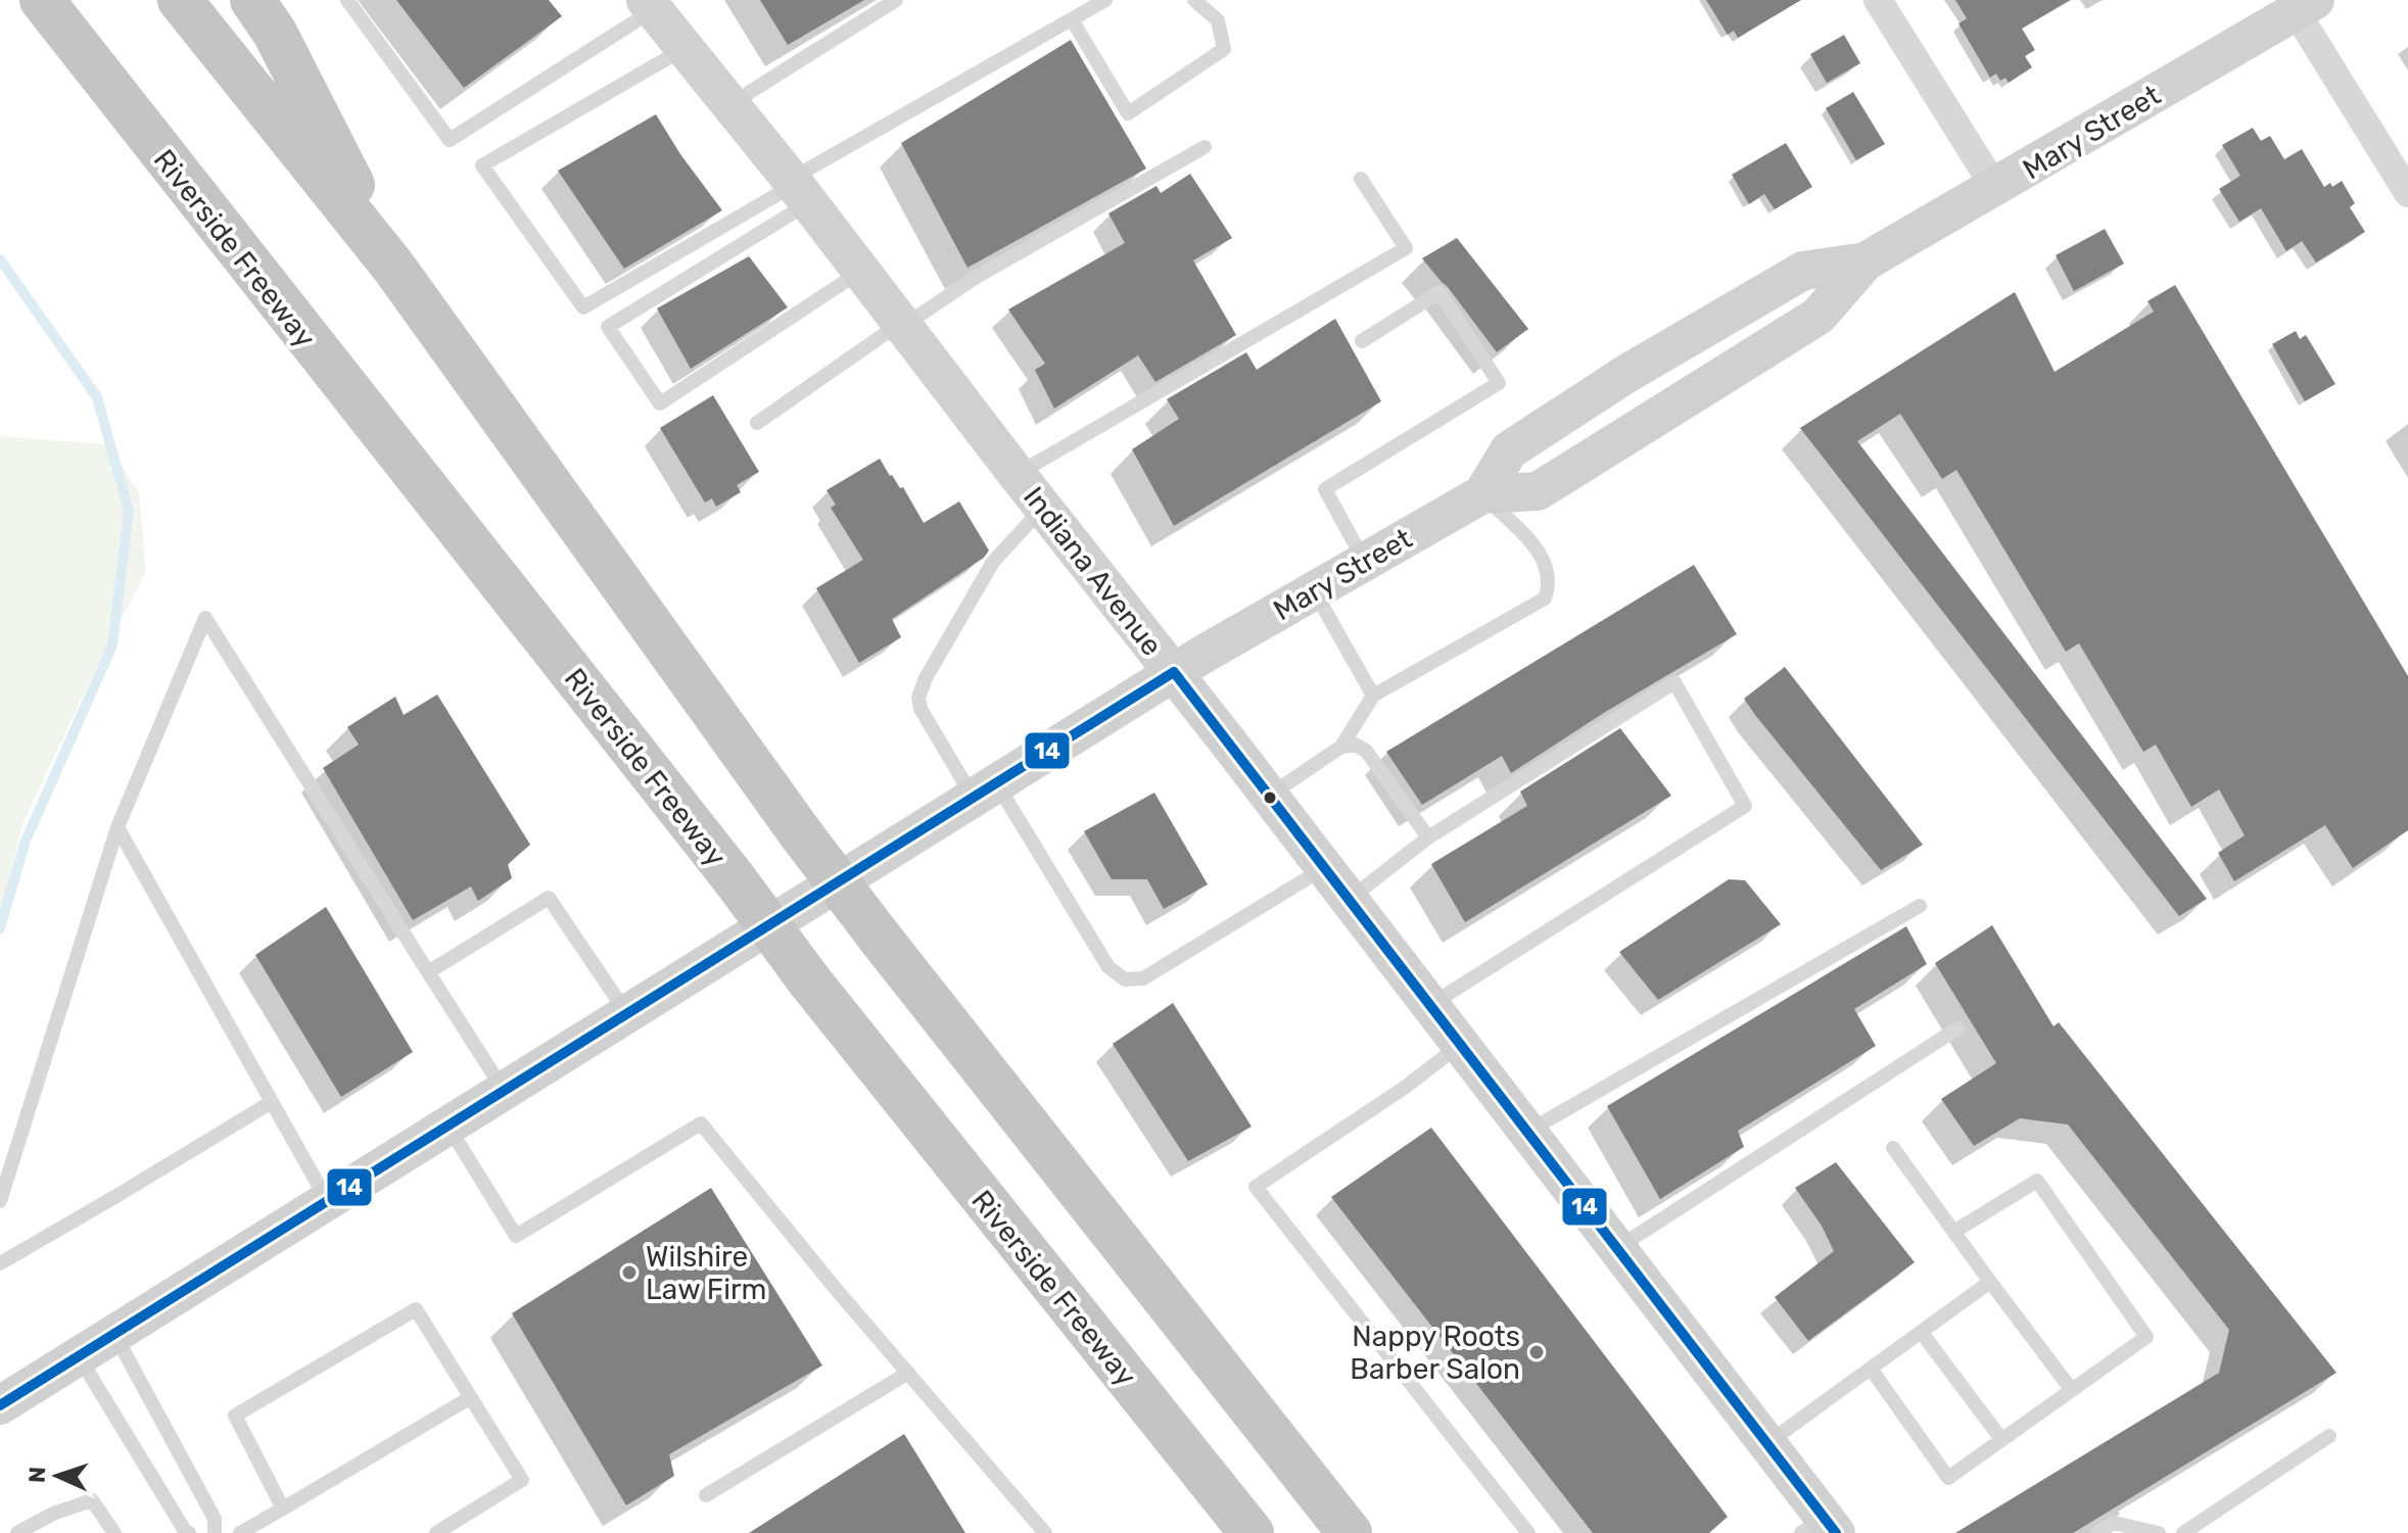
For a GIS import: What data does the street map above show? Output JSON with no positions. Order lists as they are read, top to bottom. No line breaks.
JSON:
{"streets":{"highway":["Riverside Freeway"],"main road":["Mary Street","Indiana Avenue"]},"crossings":[["Mary Street","Indiana Avenue"]],"places":["Wilshire Law Firm","Nappy Roots Barber Salon"],"lines":["transit line 14"],"north":"left"}
